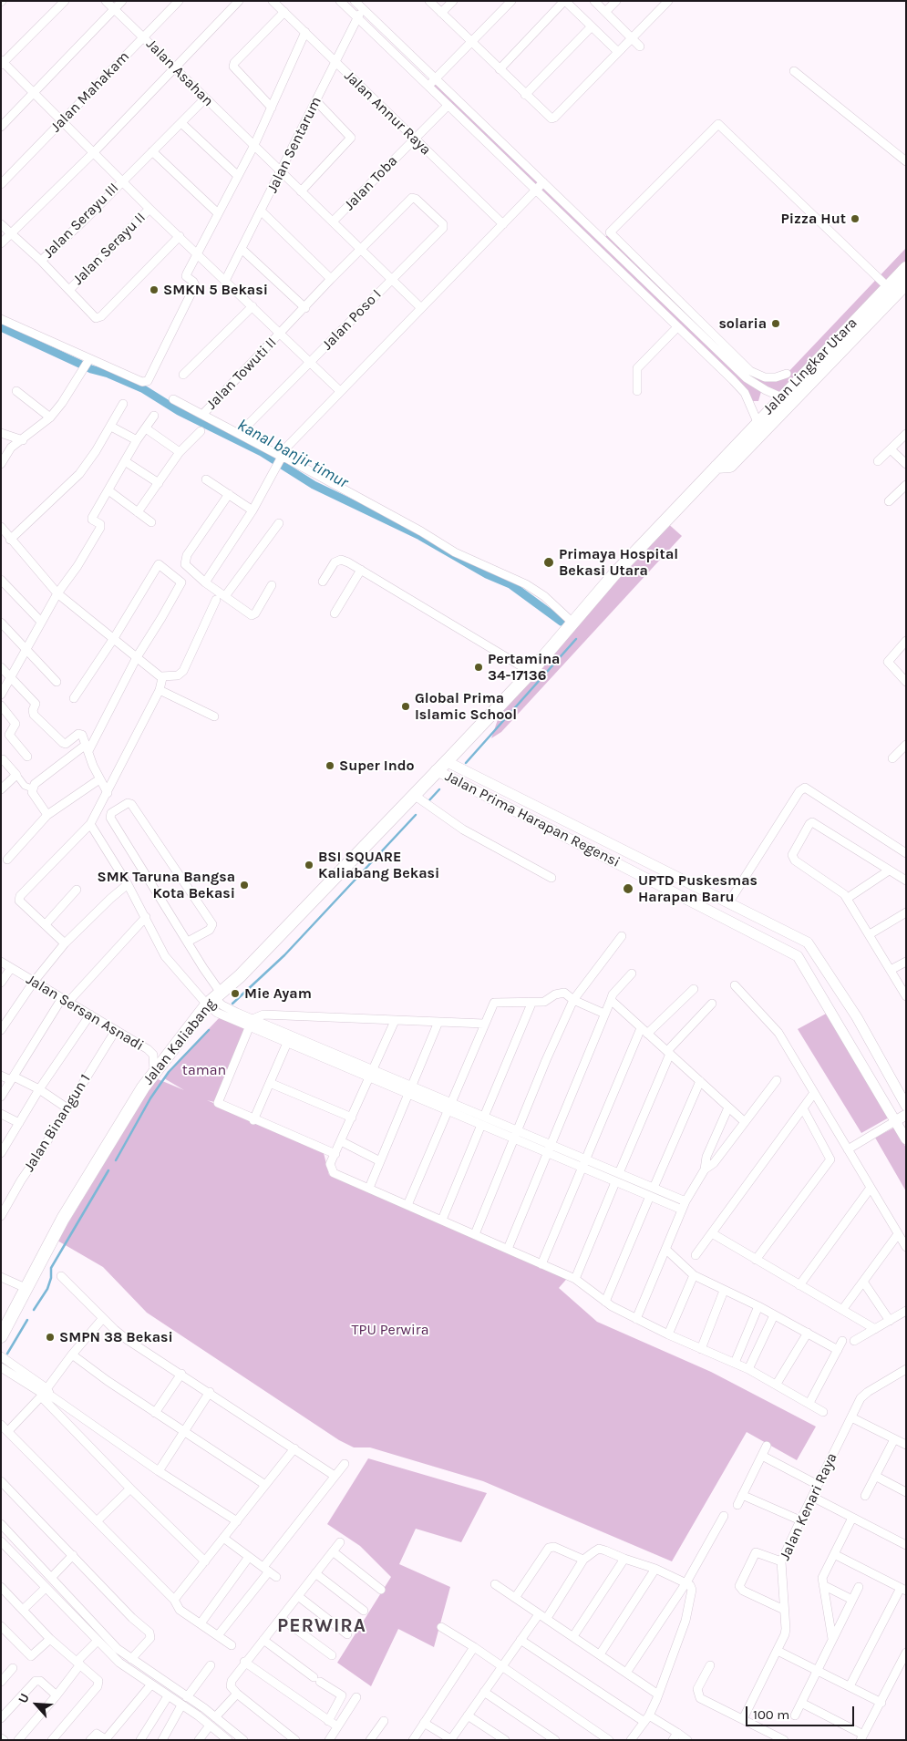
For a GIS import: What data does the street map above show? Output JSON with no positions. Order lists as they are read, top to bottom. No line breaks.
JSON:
{"streets":{"main road":["Jalan Lingkar Utara","Jalan Kaliabang"],"street":["Jalan Asahan","Jalan Mahakam","Jalan Annur Raya","Jalan Sentarum","Jalan Toba","Jalan Serayu III","Jalan Serayu II","Jalan Poso I","Jalan Towuti II","Jalan Prima Harapan Regensi","Jalan Sersan Asnadi","Jalan Binangun 1","Jalan Kenari Raya"]},"crossings":[["Jalan Asahan","Jalan Mahakam"],["Jalan Asahan","Jalan Sentarum"],["Jalan Asahan","Jalan Toba"],["Jalan Asahan","Jalan Serayu III"],["Jalan Asahan","Jalan Poso I"],["Jalan Asahan","Jalan Towuti II"],["Jalan Annur Raya","Jalan Sentarum"],["Jalan Annur Raya","Jalan Toba"],["Jalan Poso I","Jalan Towuti II"],["Jalan Lingkar Utara","Jalan Prima Harapan Regensi"],["Jalan Lingkar Utara","Jalan Kaliabang"],["Jalan Prima Harapan Regensi","Jalan Kaliabang"],["Jalan Sersan Asnadi","Jalan Kaliabang"],["Jalan Sersan Asnadi","Jalan Binangun 1"]],"districts":["PERWIRA"],"water":["kanal banjir timur"],"parks":["taman","TPU Perwira"],"places":["Pizza Hut","SMKN 5 Bekasi","solaria","Primaya Hospital Bekasi Utara","Pertamina 34-17136","Global Prima Islamic School","Super Indo","BSI SQUARE Kaliabang Bekasi","SMK Taruna Bangsa Kota Bekasi","UPTD Puskesmas Harapan Baru","Mie Ayam","SMPN 38 Bekasi"],"scale_bar":"100 m","north":"top left"}
